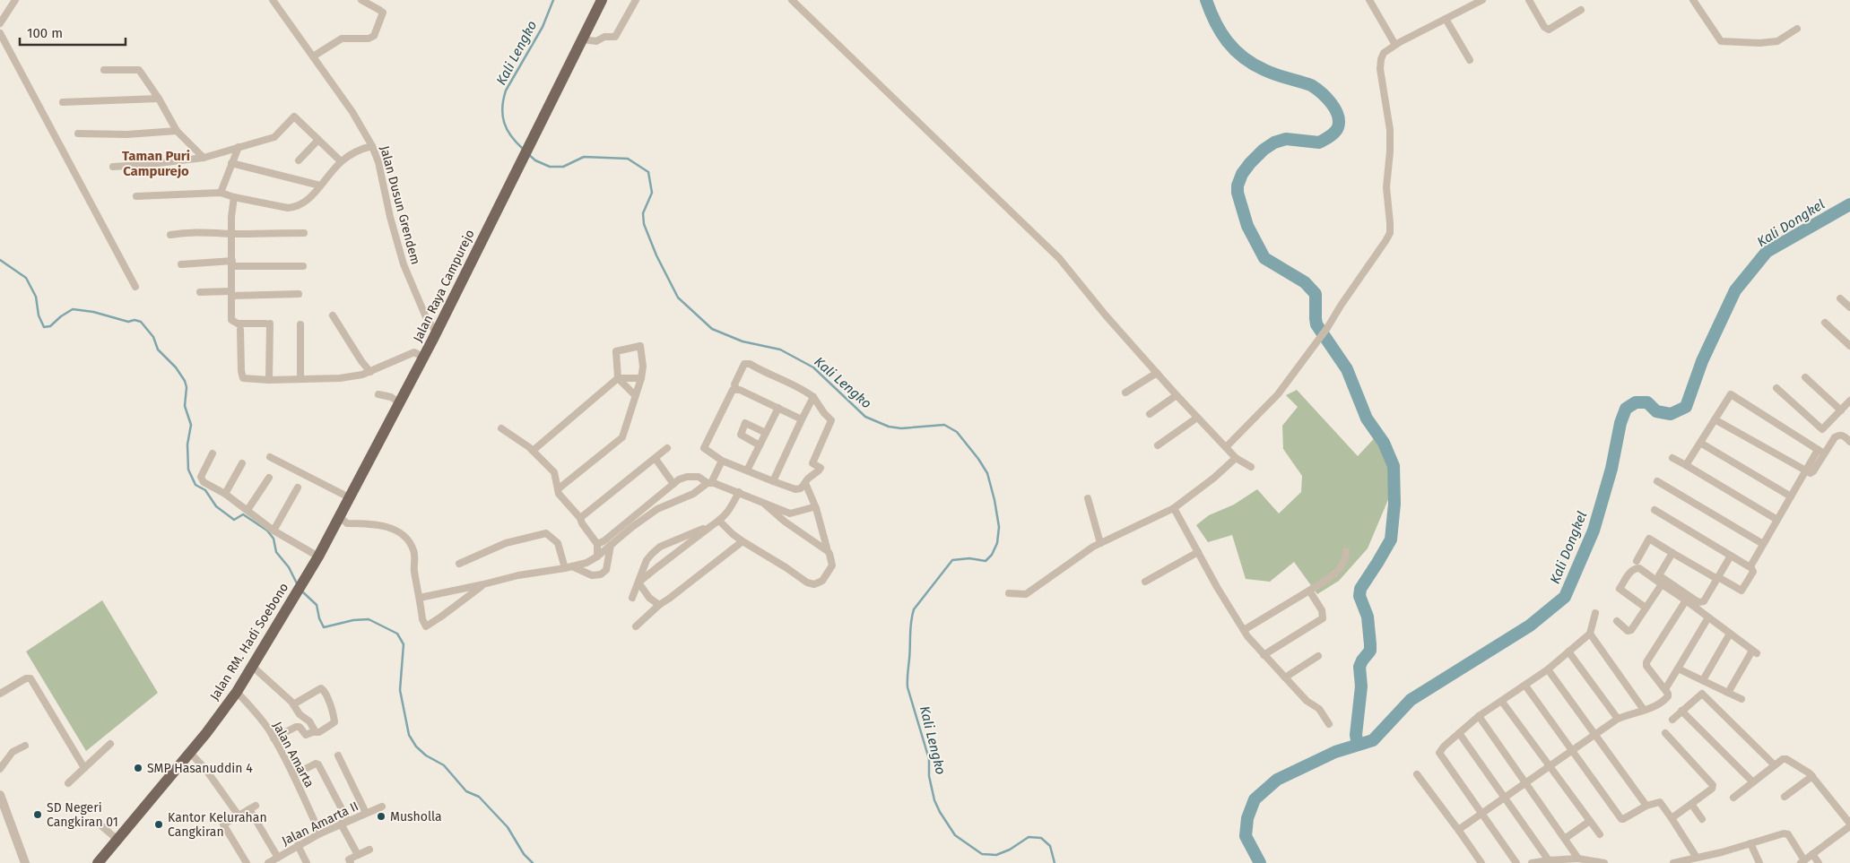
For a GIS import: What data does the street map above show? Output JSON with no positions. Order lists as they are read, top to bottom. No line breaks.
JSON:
{"streets":{"main road":["Jalan Raya Campurejo","Jalan RM. Hadi Soebono"],"street":["Jalan Dusun Grendem","Jalan Amarta","Jalan Amarta II"]},"crossings":[["Jalan Dusun Grendem","Jalan Raya Campurejo"],["Jalan Raya Campurejo","Jalan RM. Hadi Soebono"],["Jalan RM. Hadi Soebono","Jalan Amarta"],["Jalan Amarta","Jalan Amarta II"]],"districts":["Taman Puri Campurejo"],"water":["Kali Lengko","Kali Dongkel"],"places":["SMP Hasanuddin 4","SD Negeri Cangkiran 01","Musholla","Kantor Kelurahan Cangkiran"],"scale_bar":"100 m"}
